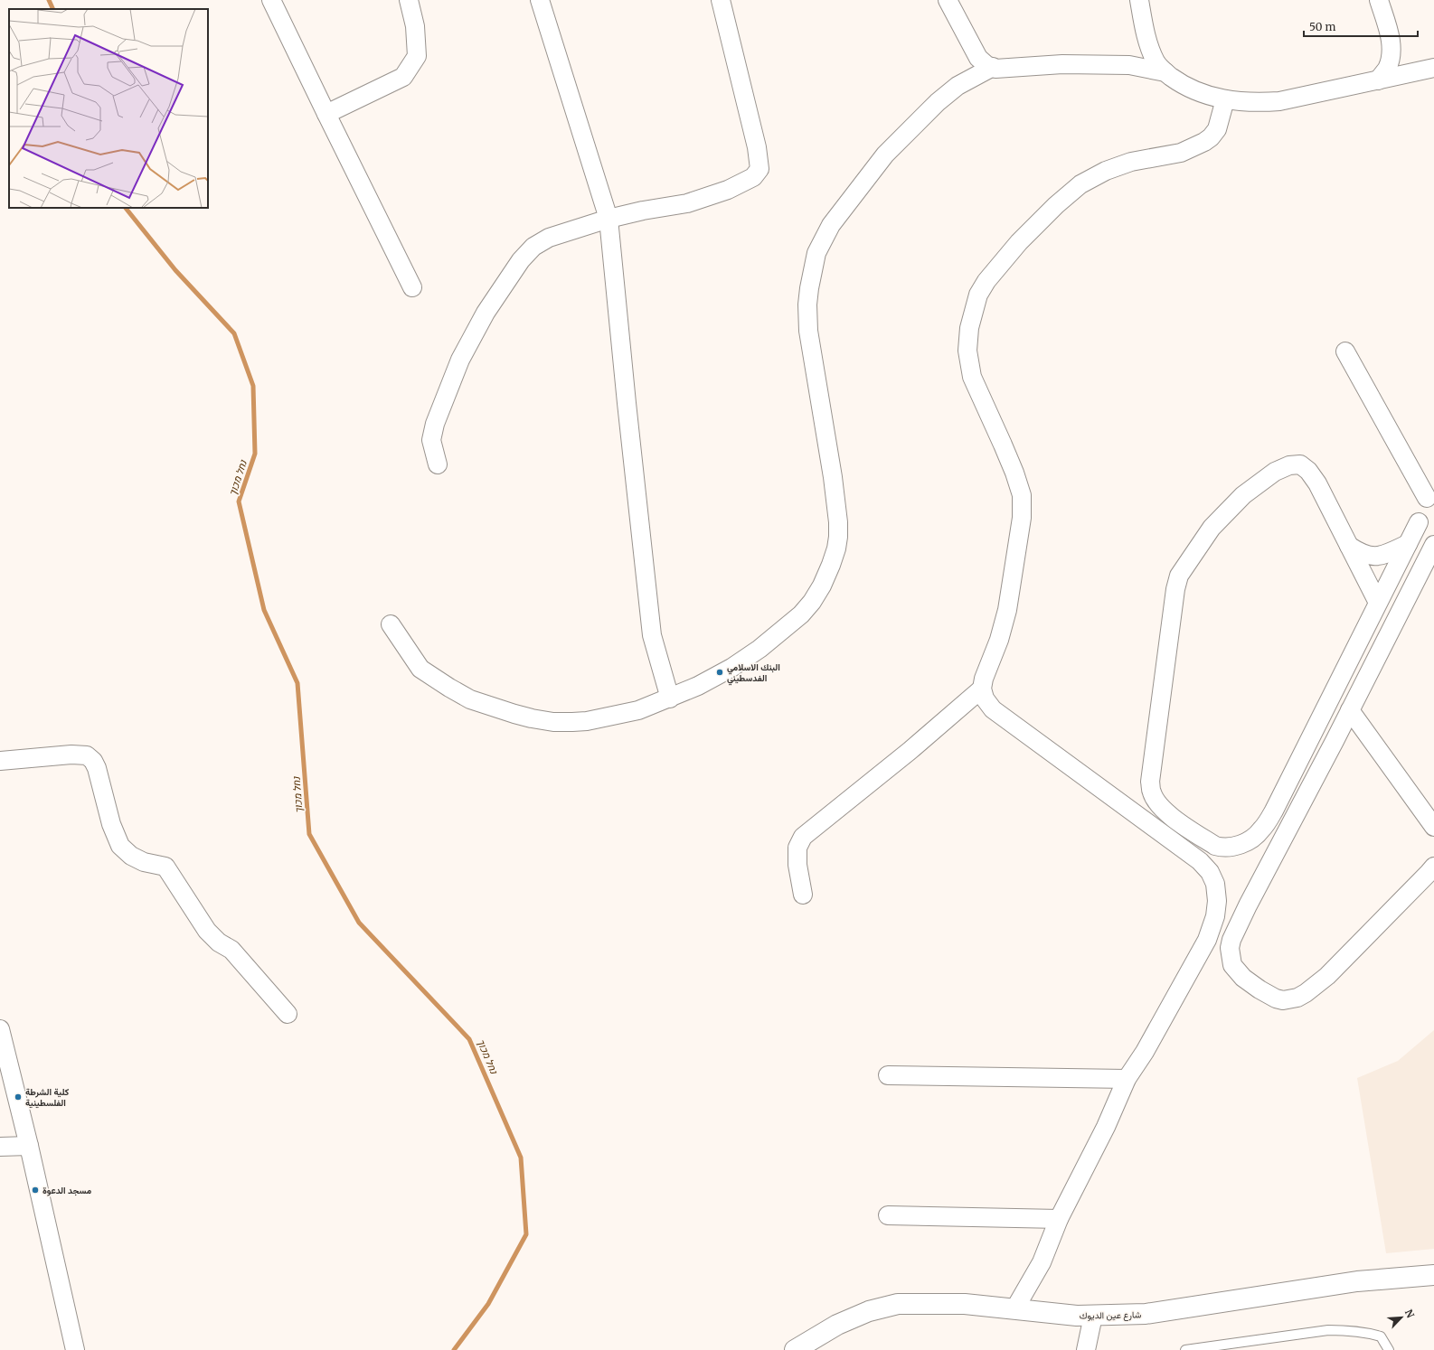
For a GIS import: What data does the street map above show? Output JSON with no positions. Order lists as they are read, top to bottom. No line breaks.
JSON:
{"streets":{"street":["شارع عين الديوك"]},"water":["נחל מכוך"],"places":["البنك الاسلامي الفدسطيني","كلية الشرطة الفلسطينية","مسجد الدعوة"],"scale_bar":"50 m","north":"top right"}
